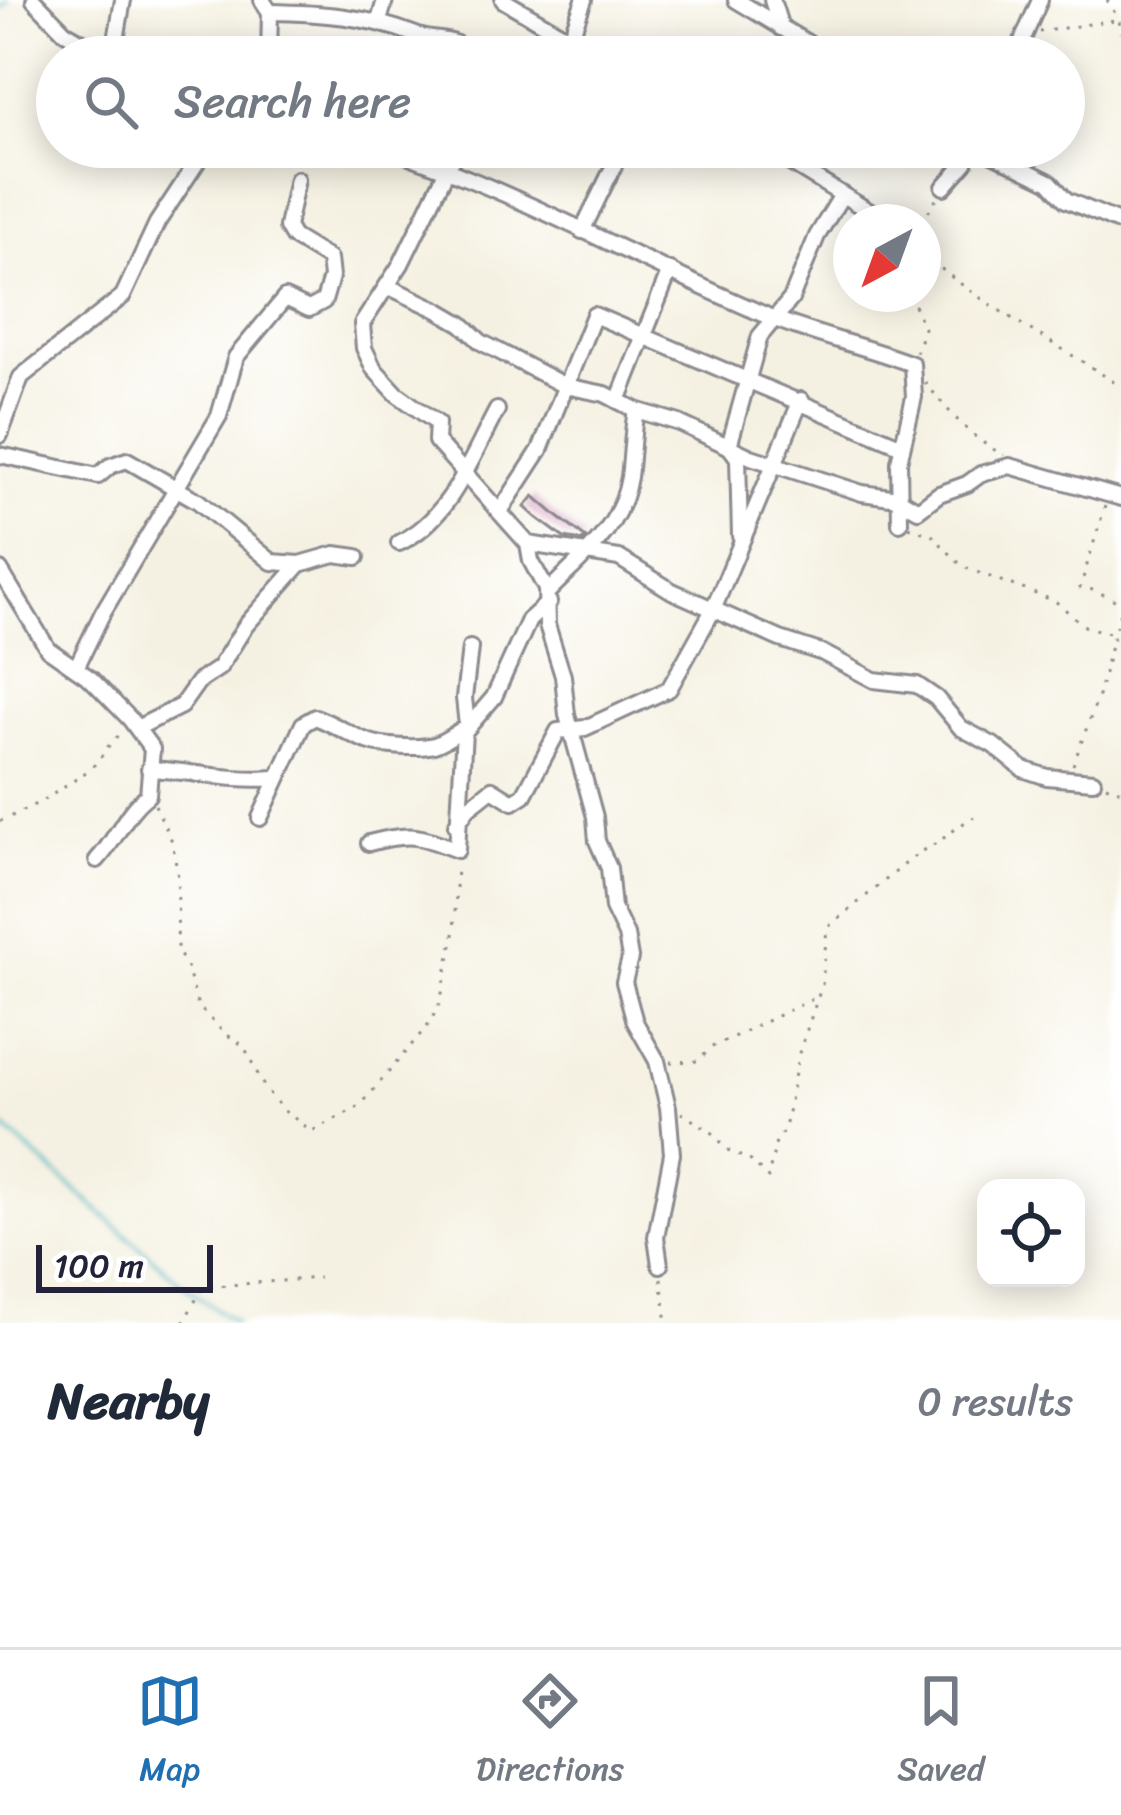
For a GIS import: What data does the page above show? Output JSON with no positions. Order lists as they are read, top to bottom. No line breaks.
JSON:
{"scale_bar":"100 m","north":"bottom left","page":{"search":"Search here","scale":"100 m","heading":["Nearby","0 results"],"nav":["Map","Directions","Saved"]}}
